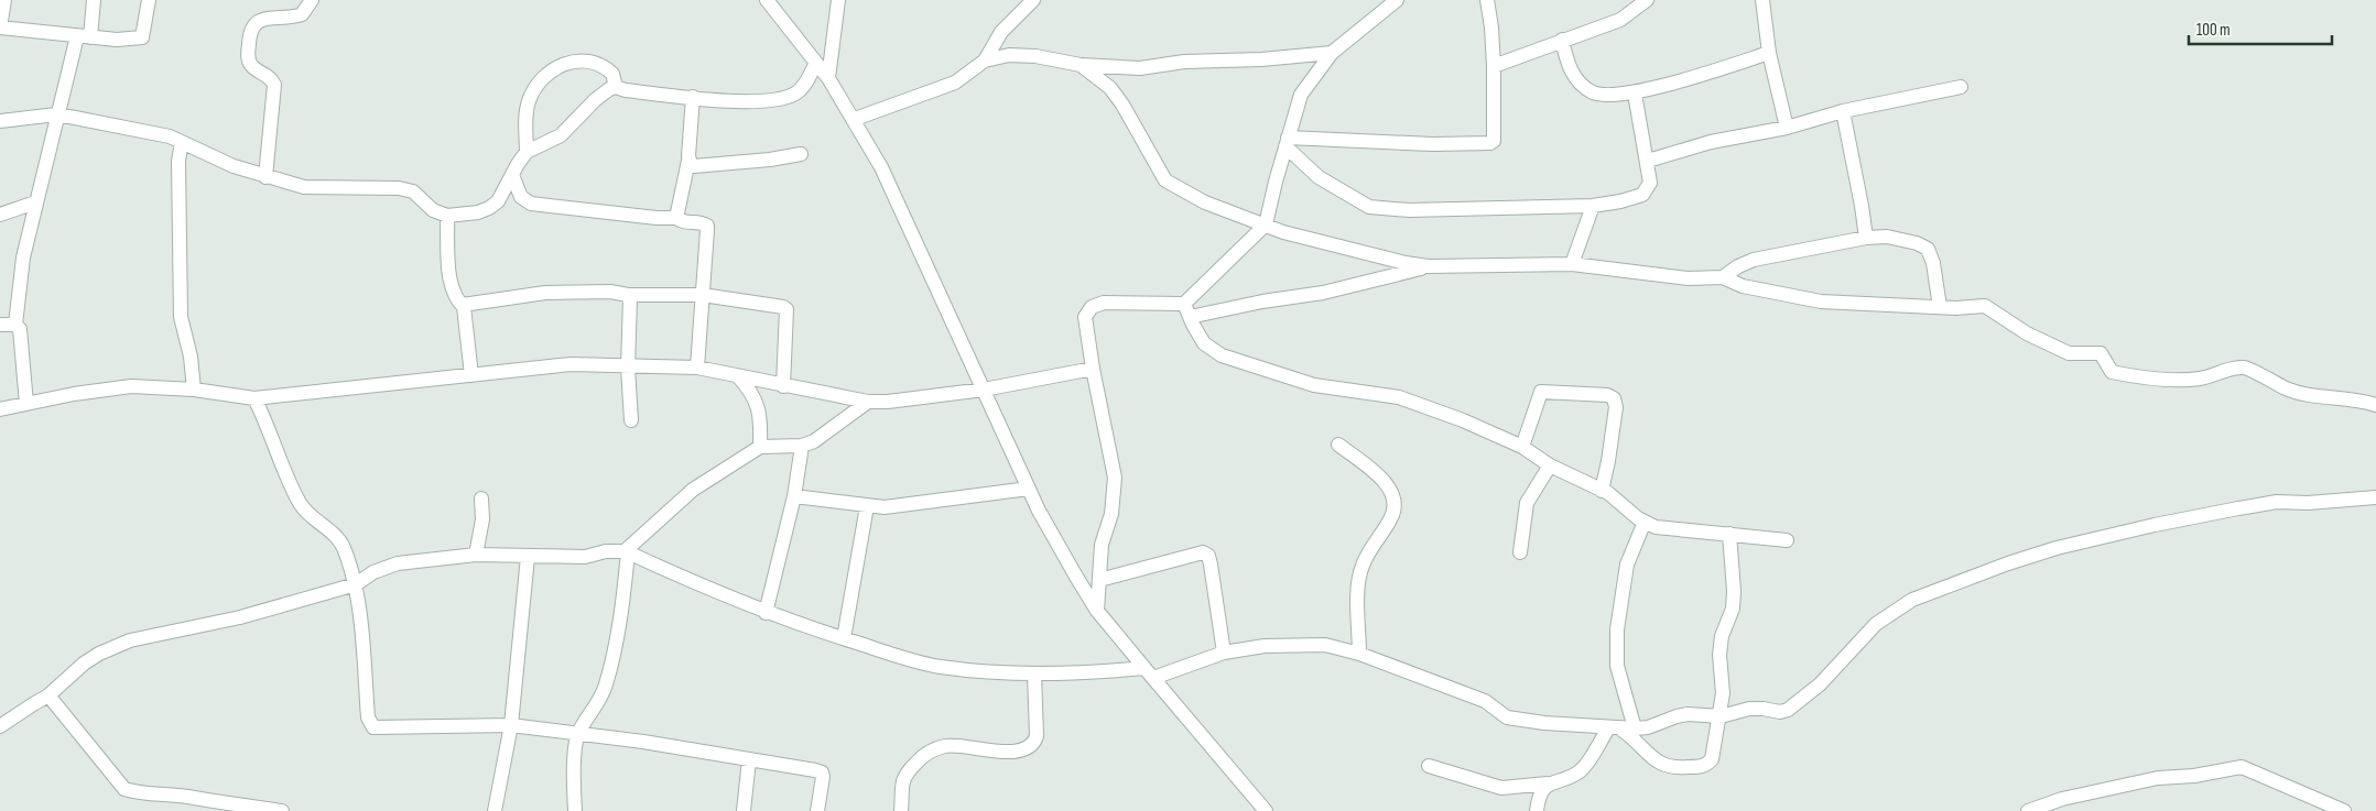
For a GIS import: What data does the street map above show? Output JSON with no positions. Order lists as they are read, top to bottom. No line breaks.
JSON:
{"scale_bar":"100 m"}
